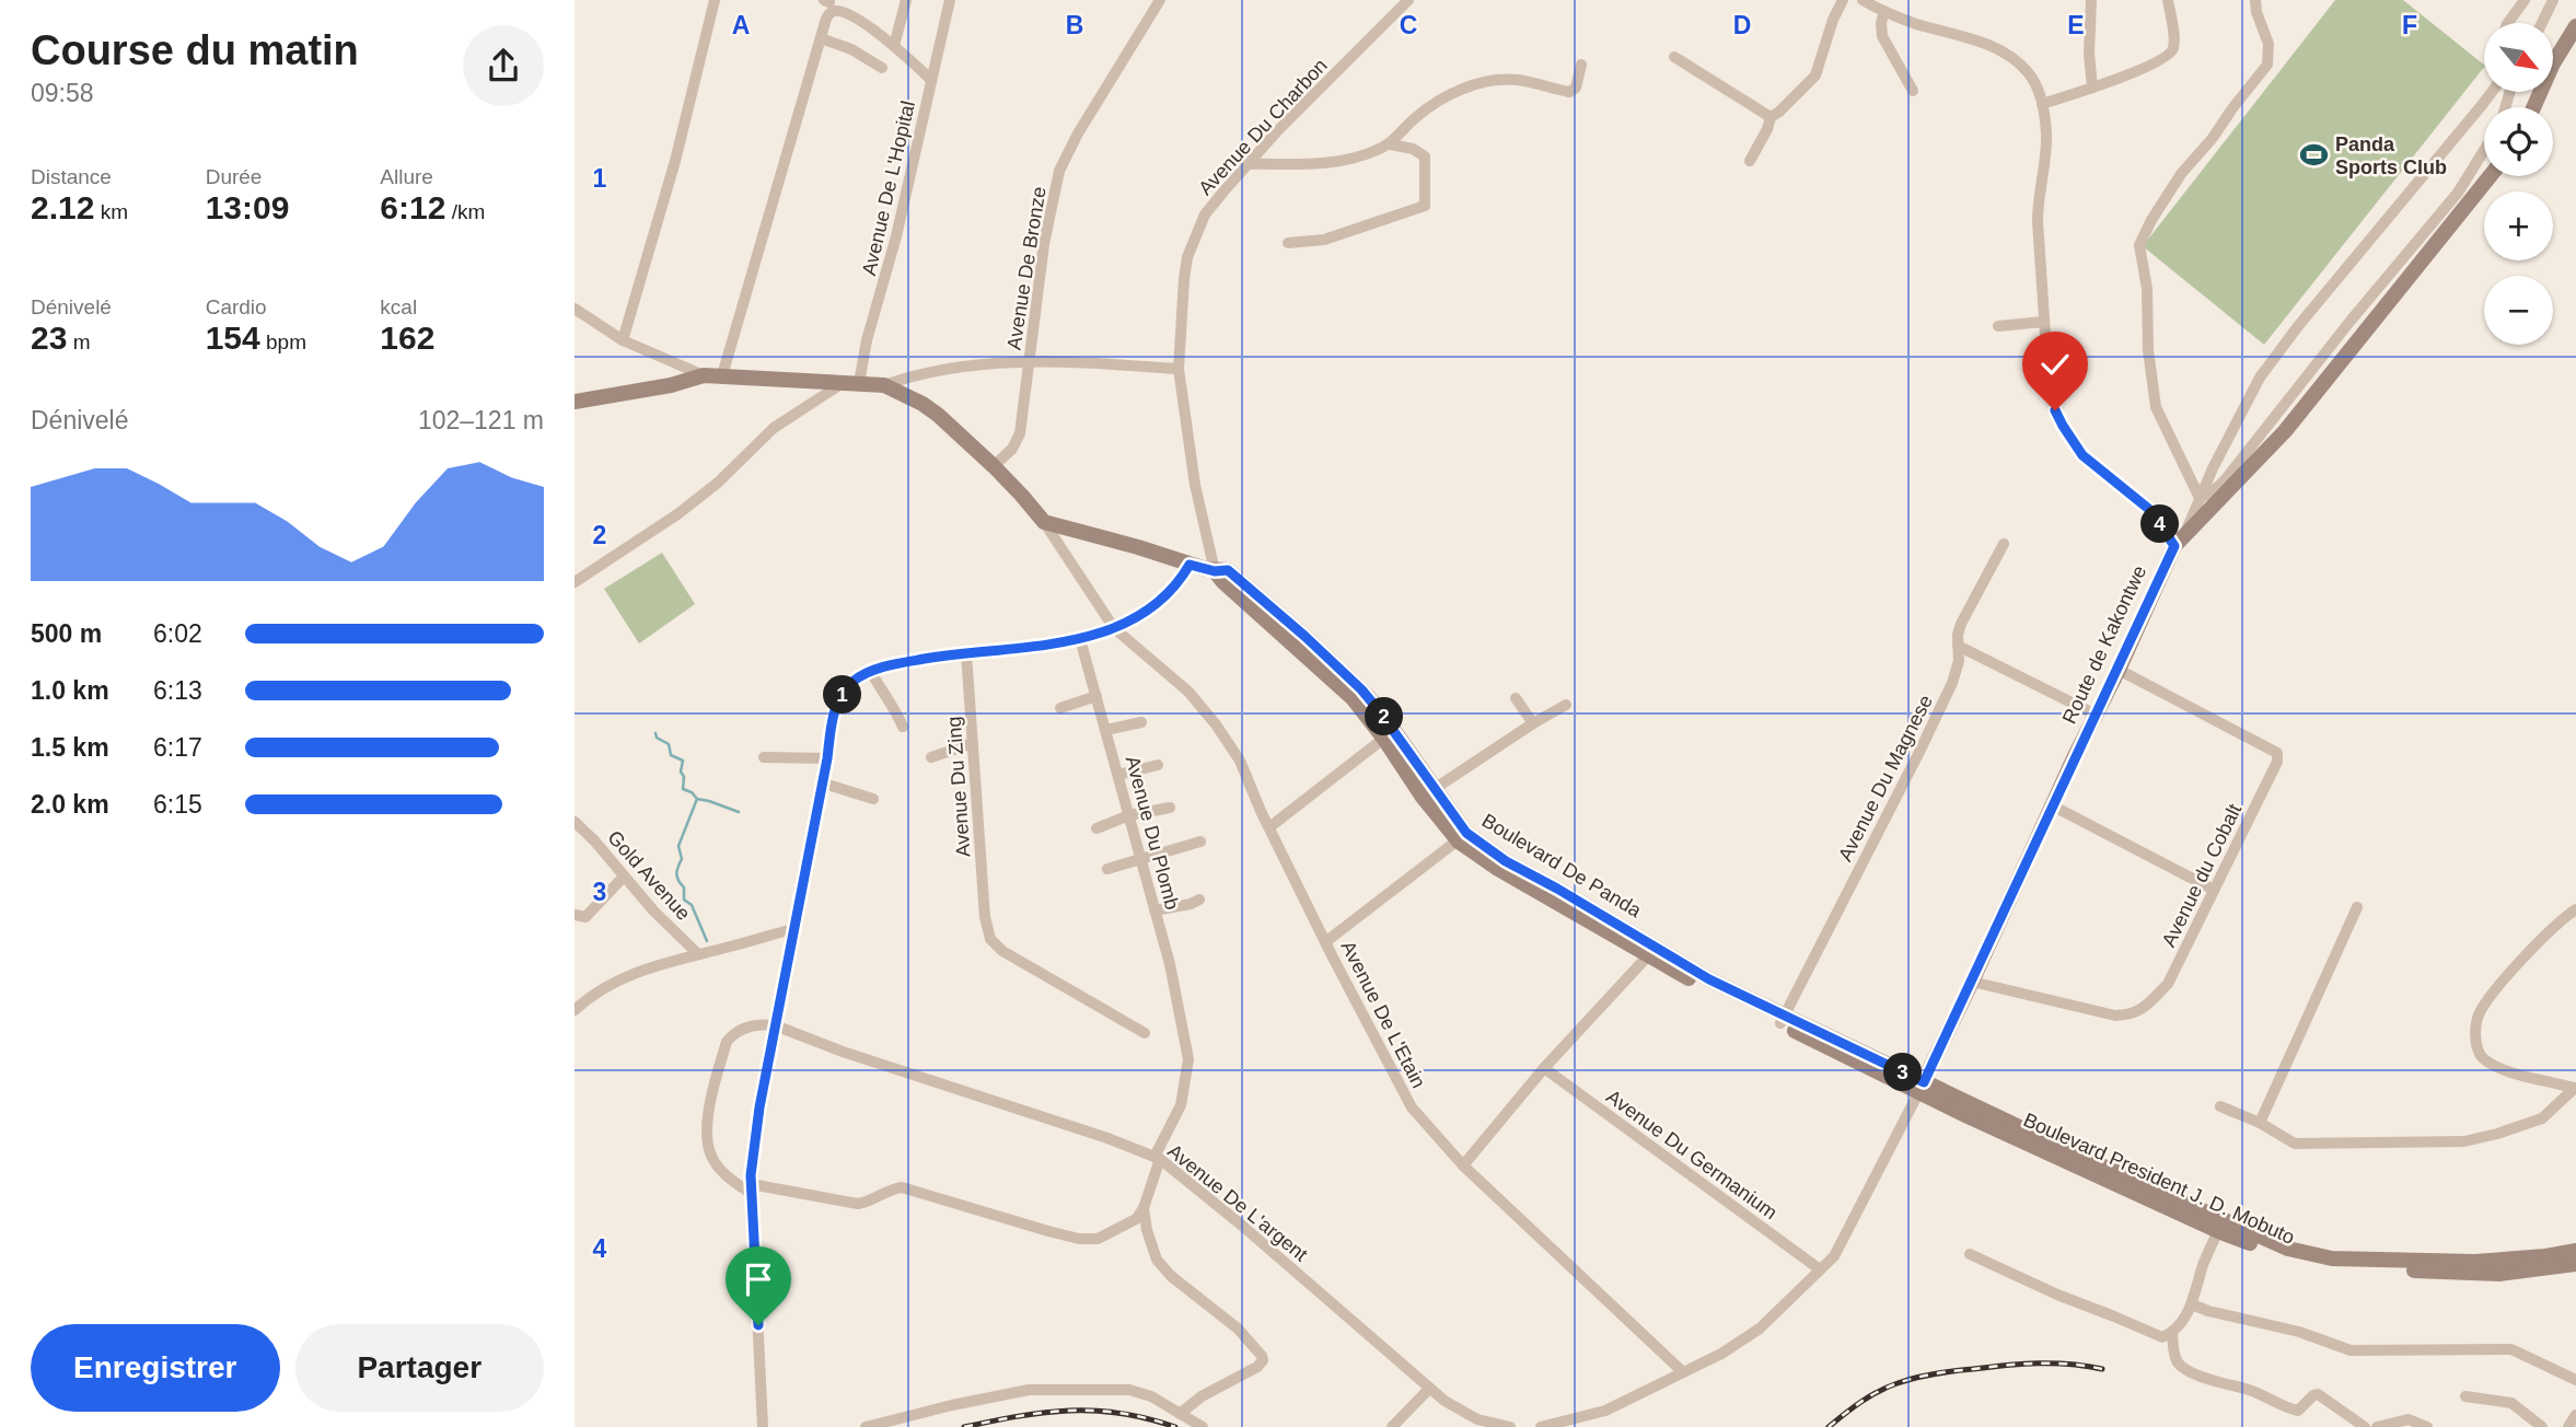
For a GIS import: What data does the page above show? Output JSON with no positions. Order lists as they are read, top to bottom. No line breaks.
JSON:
{"streets":{"street":["Avenue Du Charbon","Avenue De L'Hopital","Avenue De Bronze","Route de Kakontwe","Avenue Du Magnese","Avenue Du Zing","Avenue Du Plomb","Boulevard De Panda","Gold Avenue","Avenue du Cobalt","Avenue De L'Etain","Avenue Du Germanium","Boulevard President J. D. Mobuto","Avenue De L'argent"]},"crossings":[["Avenue Du Charbon","Boulevard De Panda"],["Route de Kakontwe","Boulevard De Panda"],["Route de Kakontwe","Avenue du Cobalt"],["Route de Kakontwe","Boulevard President J. D. Mobuto"],["Avenue Du Magnese","Boulevard De Panda"],["Avenue Du Plomb","Avenue De L'argent"],["Boulevard De Panda","Avenue De L'Etain"],["Boulevard De Panda","Boulevard President J. D. Mobuto"]],"places":{"sports":["Panda Sports Club"]},"north":"bottom right","page":{"heading":["Course du matin","09:58"],"map_buttons":["+","−"],"stats":[["Distance","2.12 km"],["Durée","13:09"],["Allure","6:12 /km"],["Dénivelé","23 m"],["Cardio","154 bpm"],["kcal","162"]],"chart":["Dénivelé","102–121 m"],"pins":["4","1","2","3"],"list":[{"name":"500 m","note":"6:02"},{"name":"1.0 km","note":"6:13"},{"name":"1.5 km","note":"6:17"},{"name":"2.0 km","note":"6:15"}],"buttons":["Enregistrer","Partager"]},"grid":{"columns":["A","B","C","D","E","F"],"rows":["1","2","3","4"]}}
